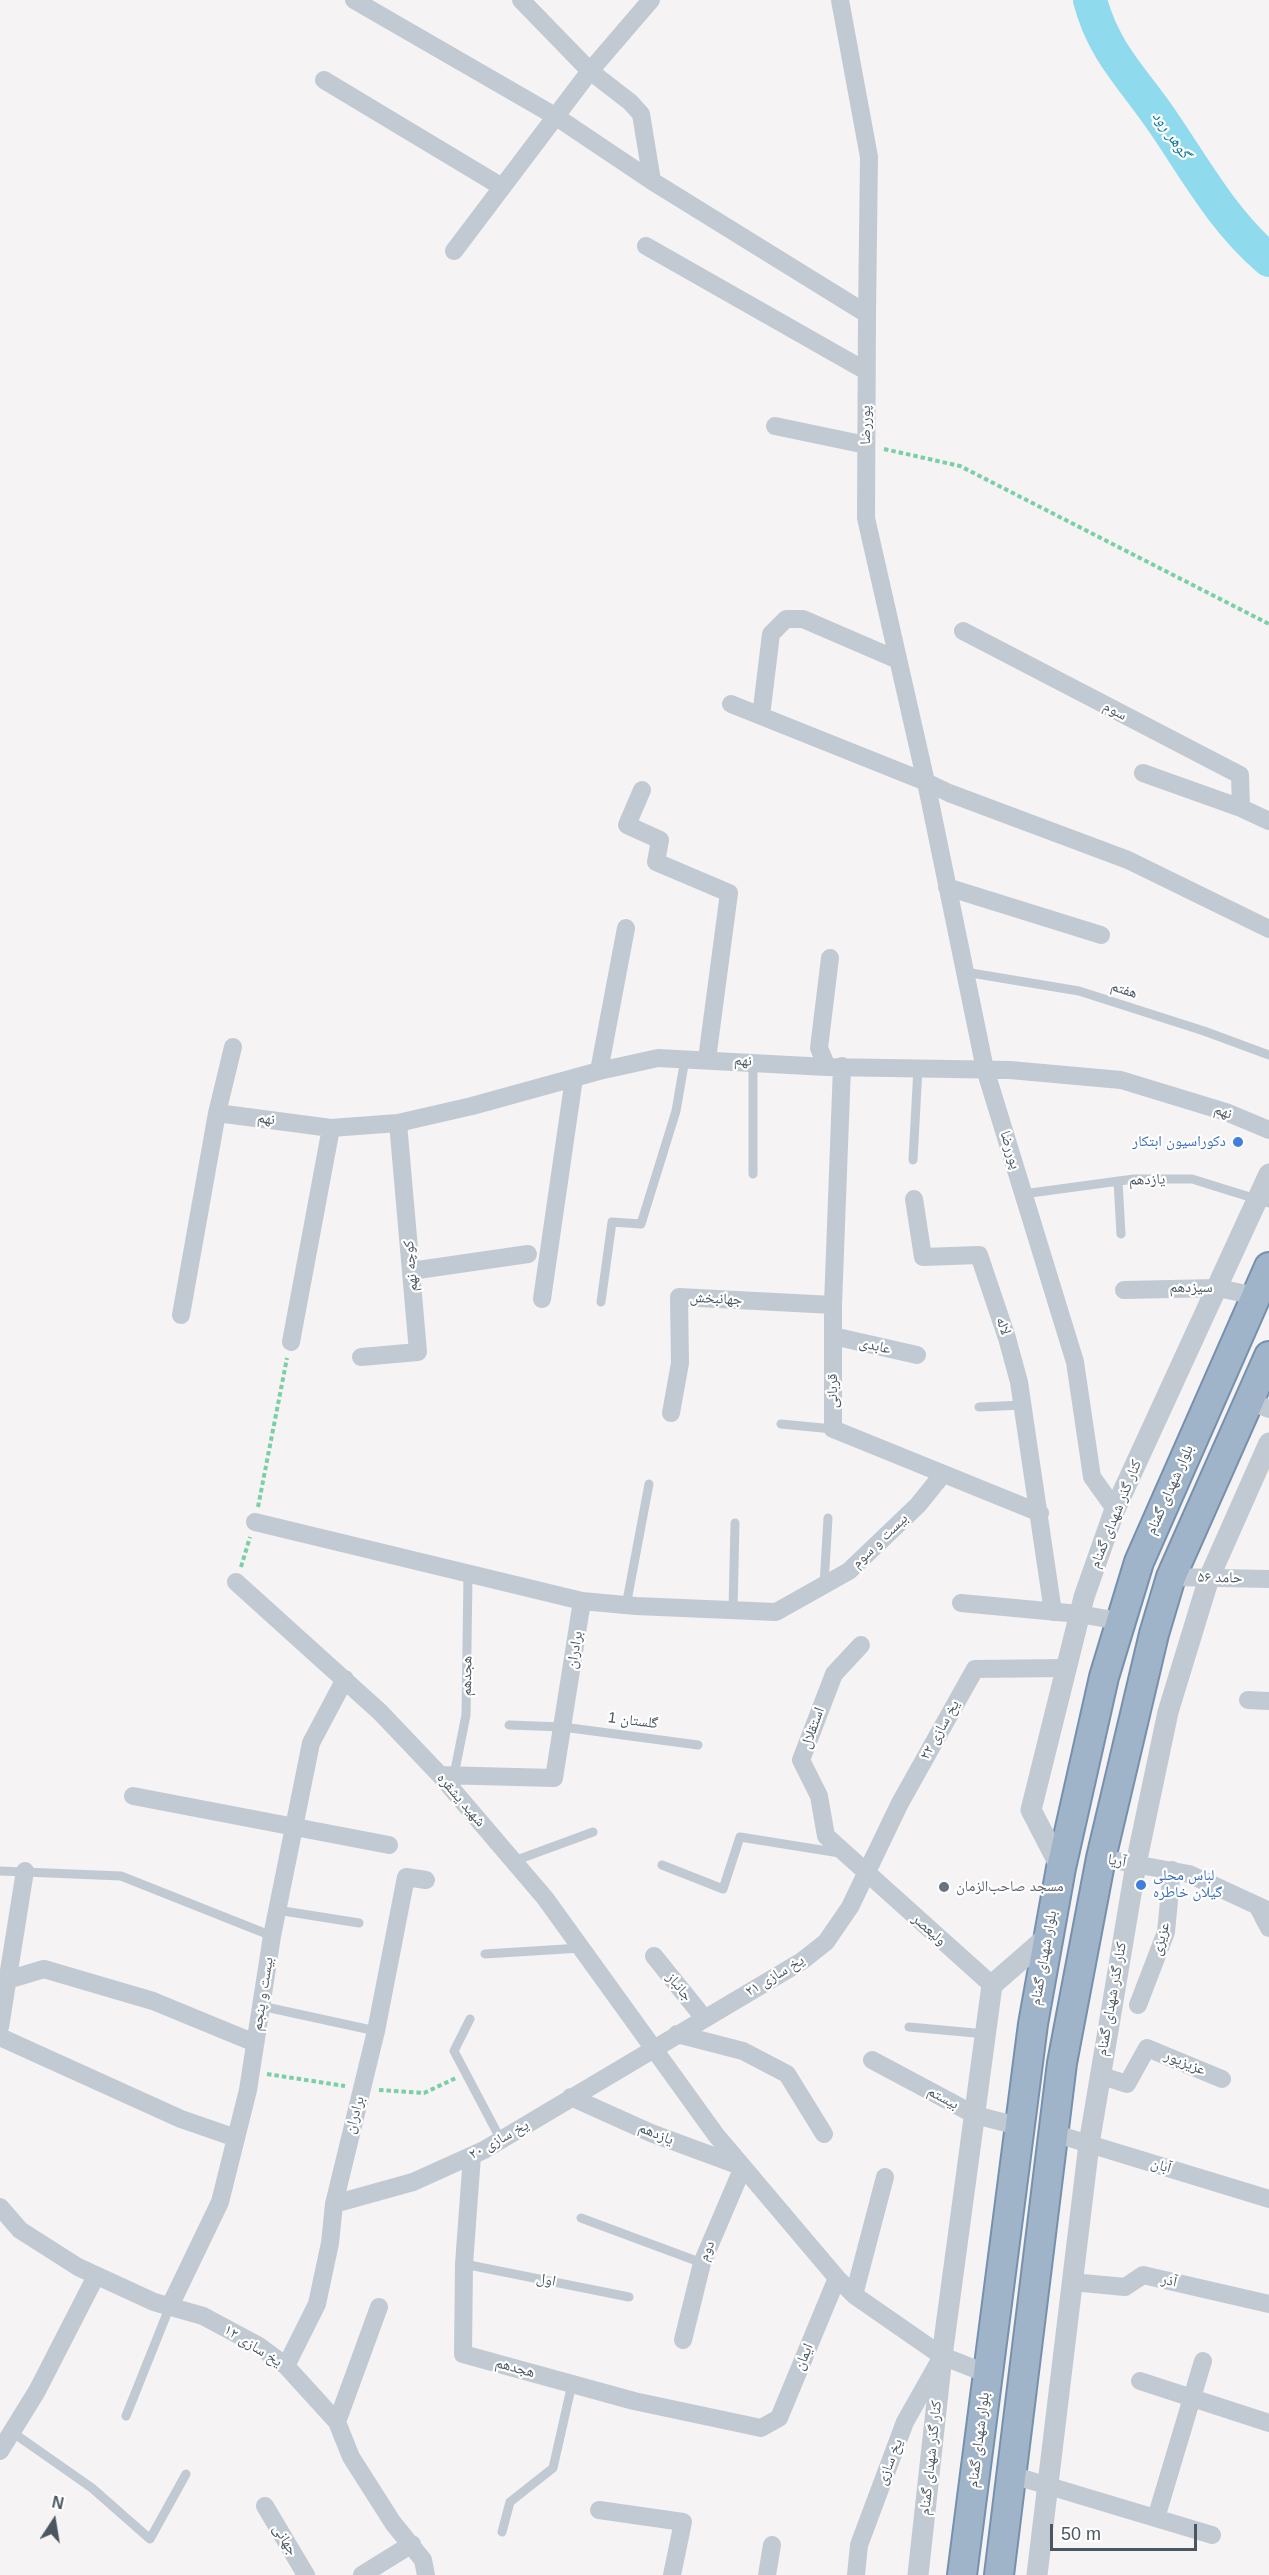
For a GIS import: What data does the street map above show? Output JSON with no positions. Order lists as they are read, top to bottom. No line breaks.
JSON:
{"streets":{"highway":["بلوار شهدای گمنام"],"street":["پوررضا","سوم","نهم","یازدهم","کوچه نهم","سیزدهم","جهانبخش","لاله","عابدی","قربانی","کنار گذر شهدای گمنام","بیست و سوم","حامد ۵۶","برادران","هجدهم","استقلال","یخ سازی ۲۲","شهید یشقره","آریا","ولیعصر","عزیزی","یخ سازی ۲۱","جانباز","بیست و پنجم","عزیزپور","بیستم","یخ سازی ۲۰","آبان","دوم","آذر","یخ سازی ۱۲","ایمان","یخ سازی","جهانی"],"lane":["هفتم","گلستان 1","اول"]},"crossings":[["پوررضا","هفتم"],["پوررضا","نهم"],["پوررضا","یازدهم"],["پوررضا","کنار گذر شهدای گمنام"],["نهم","کوچه نهم"],["نهم","قربانی"],["یازدهم","کنار گذر شهدای گمنام"],["یازدهم","یخ سازی ۲۰"],["یازدهم","دوم"],["سیزدهم","بلوار شهدای گمنام"],["سیزدهم","کنار گذر شهدای گمنام"],["جهانبخش","قربانی"],["لاله","قربانی"],["عابدی","قربانی"],["قربانی","بیست و سوم"],["بلوار شهدای گمنام","کنار گذر شهدای گمنام"],["بلوار شهدای گمنام","بیستم"],["کنار گذر شهدای گمنام","حامد ۵۶"],["کنار گذر شهدای گمنام","یخ سازی ۲۲"],["کنار گذر شهدای گمنام","آریا"],["کنار گذر شهدای گمنام","ولیعصر"],["کنار گذر شهدای گمنام","عزیزپور"],["کنار گذر شهدای گمنام","بیستم"],["کنار گذر شهدای گمنام","آبان"],["کنار گذر شهدای گمنام","آذر"],["کنار گذر شهدای گمنام","یخ سازی"],["برادران","هجدهم"],["برادران","گلستان 1"],["برادران","شهید یشقره"],["برادران","یخ سازی ۲۰"],["برادران","یخ سازی ۱۲"],["هجدهم","شهید یشقره"],["هجدهم","یخ سازی ۲۰"],["هجدهم","اول"],["هجدهم","ایمان"],["استقلال","یخ سازی ۲۲"],["استقلال","ولیعصر"],["استقلال","یخ سازی ۲۱"],["یخ سازی ۲۲","ولیعصر"],["یخ سازی ۲۲","یخ سازی ۲۱"],["شهید یشقره","یخ سازی ۲۱"],["شهید یشقره","بیست و پنجم"],["شهید یشقره","یخ سازی ۲۰"],["آریا","عزیزی"],["ولیعصر","یخ سازی ۲۱"],["یخ سازی ۲۱","جانباز"],["یخ سازی ۲۱","یخ سازی ۲۰"],["بیست و پنجم","یخ سازی ۱۲"]],"water":["گوهر رود"],"places":["دکوراسیون ابتکار","لباس محلی گیلان خاطره","مسجد صاحب‌الزمان"],"scale_bar":"50 m","north":"top"}
